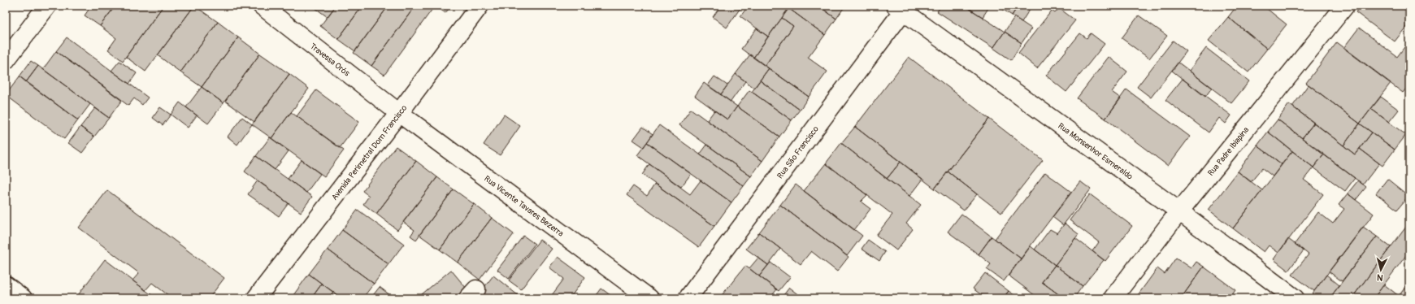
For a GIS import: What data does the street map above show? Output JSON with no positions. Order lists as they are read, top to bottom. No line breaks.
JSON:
{"streets":{"street":["Travessa Orós","Rua Monsenhor Esmeraldo","Rua Padre Ibiapina","Rua São Francisco","Avenida Perimetral Dom Francisco","Rua Vicente Tavares Bezerra"]},"crossings":[["Travessa Orós","Avenida Perimetral Dom Francisco"],["Travessa Orós","Rua Vicente Tavares Bezerra"],["Rua Monsenhor Esmeraldo","Rua Padre Ibiapina"],["Rua Monsenhor Esmeraldo","Rua São Francisco"],["Avenida Perimetral Dom Francisco","Rua Vicente Tavares Bezerra"]],"north":"bottom"}
